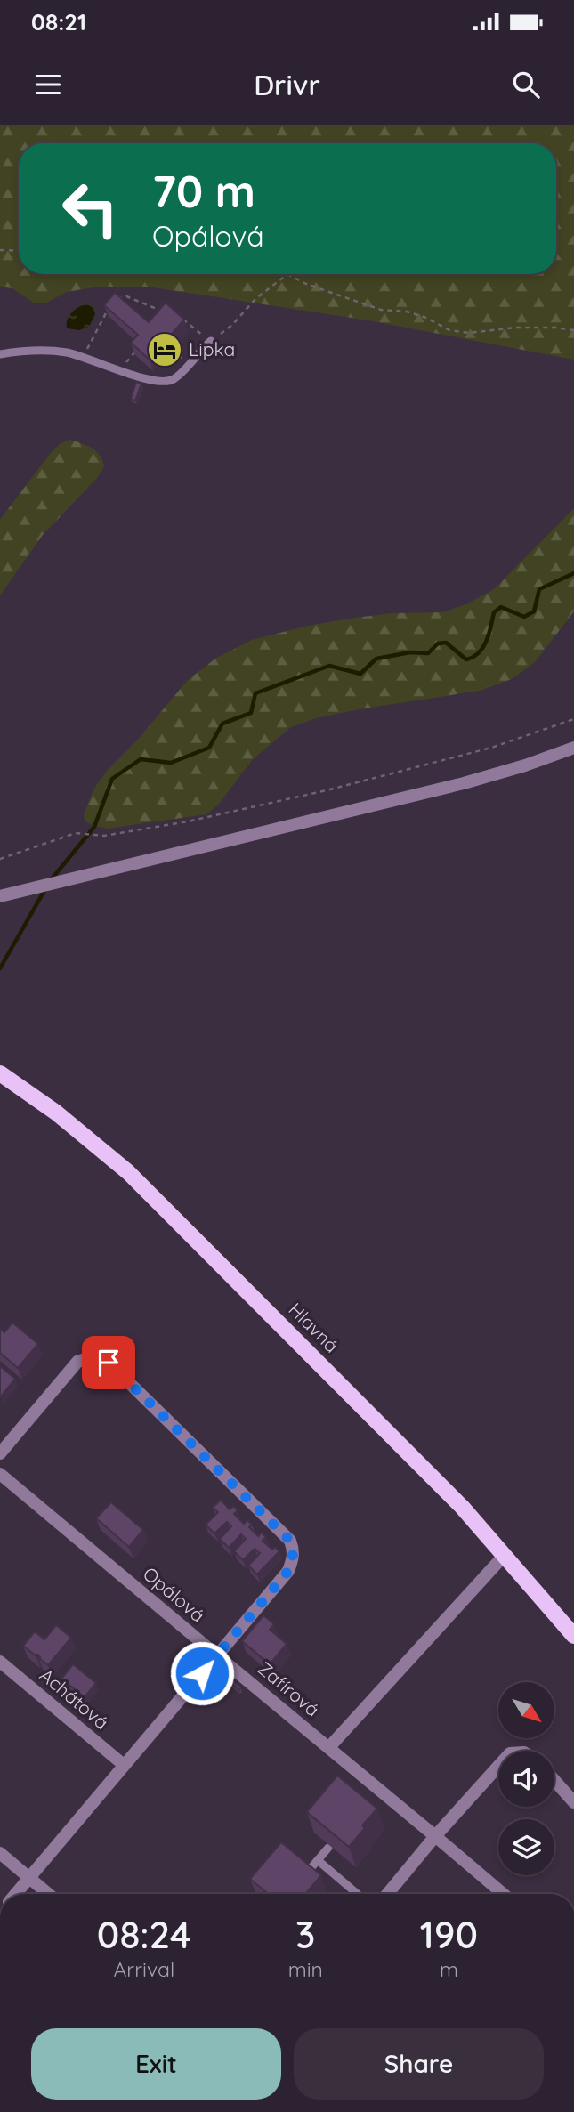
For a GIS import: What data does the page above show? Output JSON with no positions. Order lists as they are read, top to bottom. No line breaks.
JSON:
{"streets":{"main road":["Hlavná"],"street":["Opálová","Zafírová","Achátová"]},"crossings":[["Opálová","Zafírová"]],"places":{"hotel":["Lipka"]},"north":"bottom right","page":{"status":"08:21","header":"Drivr","turn":["70 m","Opálová"],"eta":["08:24","Arrival","3","min","190","m"],"buttons":["Exit","Share"]}}
